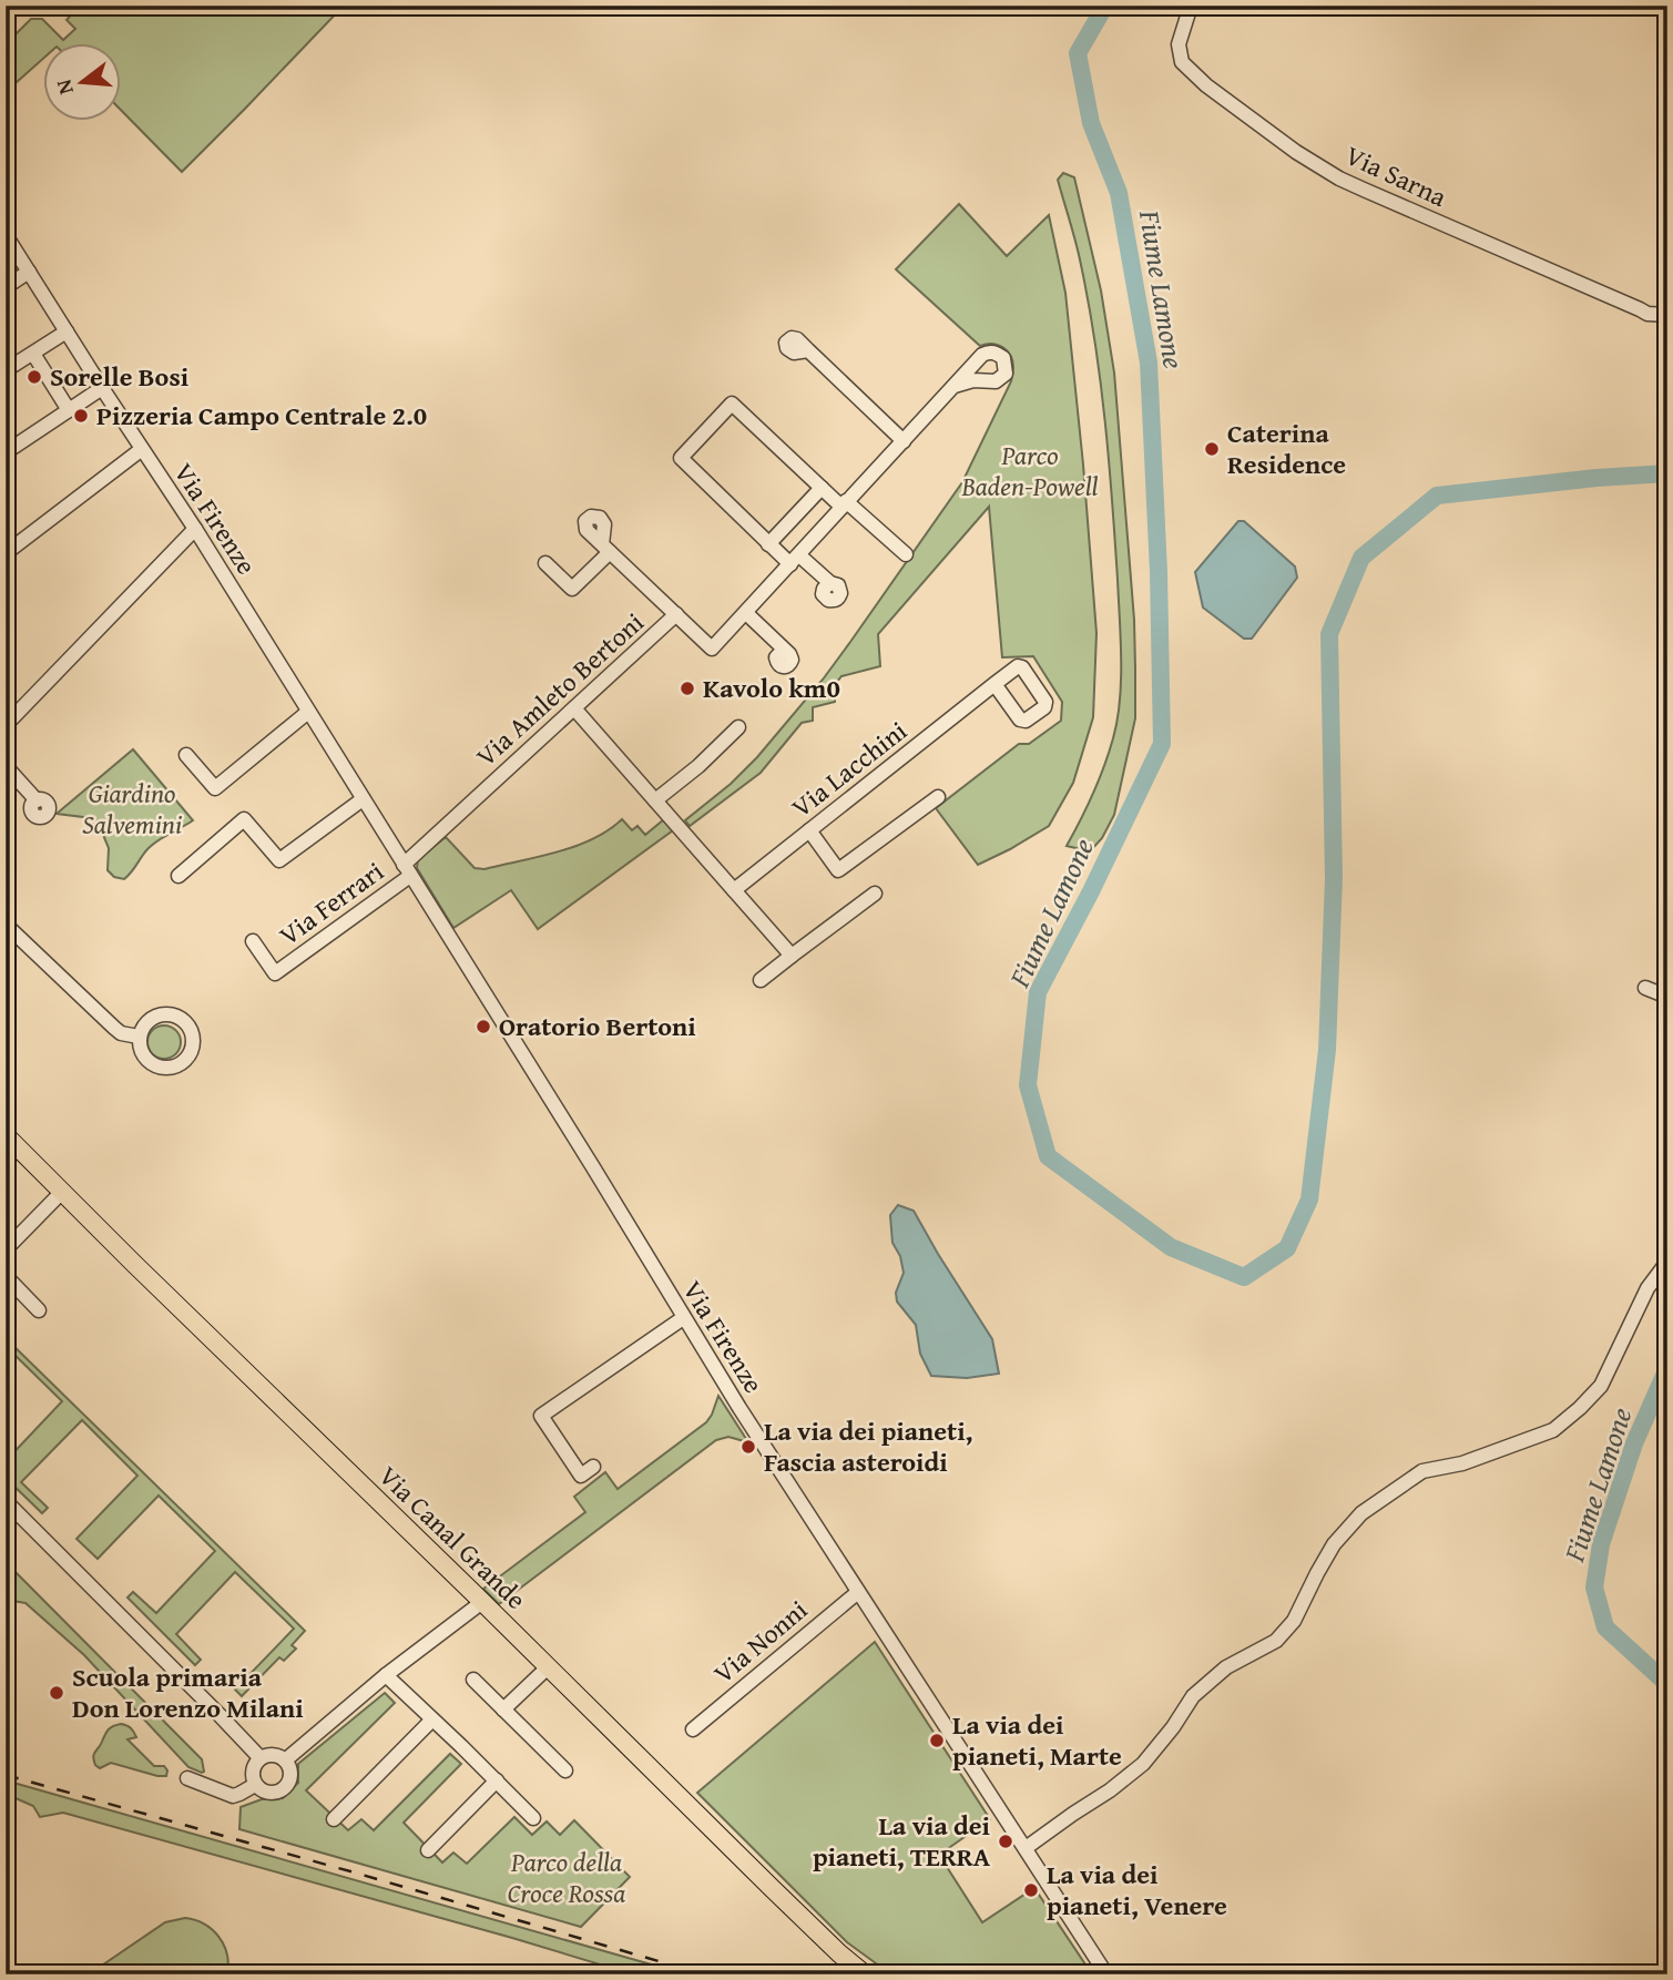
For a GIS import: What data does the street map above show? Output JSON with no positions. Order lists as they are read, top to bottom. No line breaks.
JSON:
{"streets":{"main road":["Via Canal Grande"],"street":["Via Sarna","Via Firenze","Via Amleto Bertoni","Via Lacchini","Via Ferrari","Via Nonni"]},"crossings":[["Via Firenze","Via Amleto Bertoni"],["Via Firenze","Via Ferrari"],["Via Firenze","Via Nonni"],["Via Amleto Bertoni","Via Ferrari"]],"water":["Fiume Lamone"],"parks":["Parco Baden-Powell","Giardino Salvemini","Parco della Croce Rossa"],"places":["Sorelle Bosi","Pizzeria Campo Centrale 2.0","Caterina Residence","Kavolo km0","Oratorio Bertoni","La via dei pianeti, Fascia asteroidi","Scuola primaria Don Lorenzo Milani","La via dei pianeti, Marte","La via dei pianeti, TERRA","La via dei pianeti, Venere"],"north":"left"}
